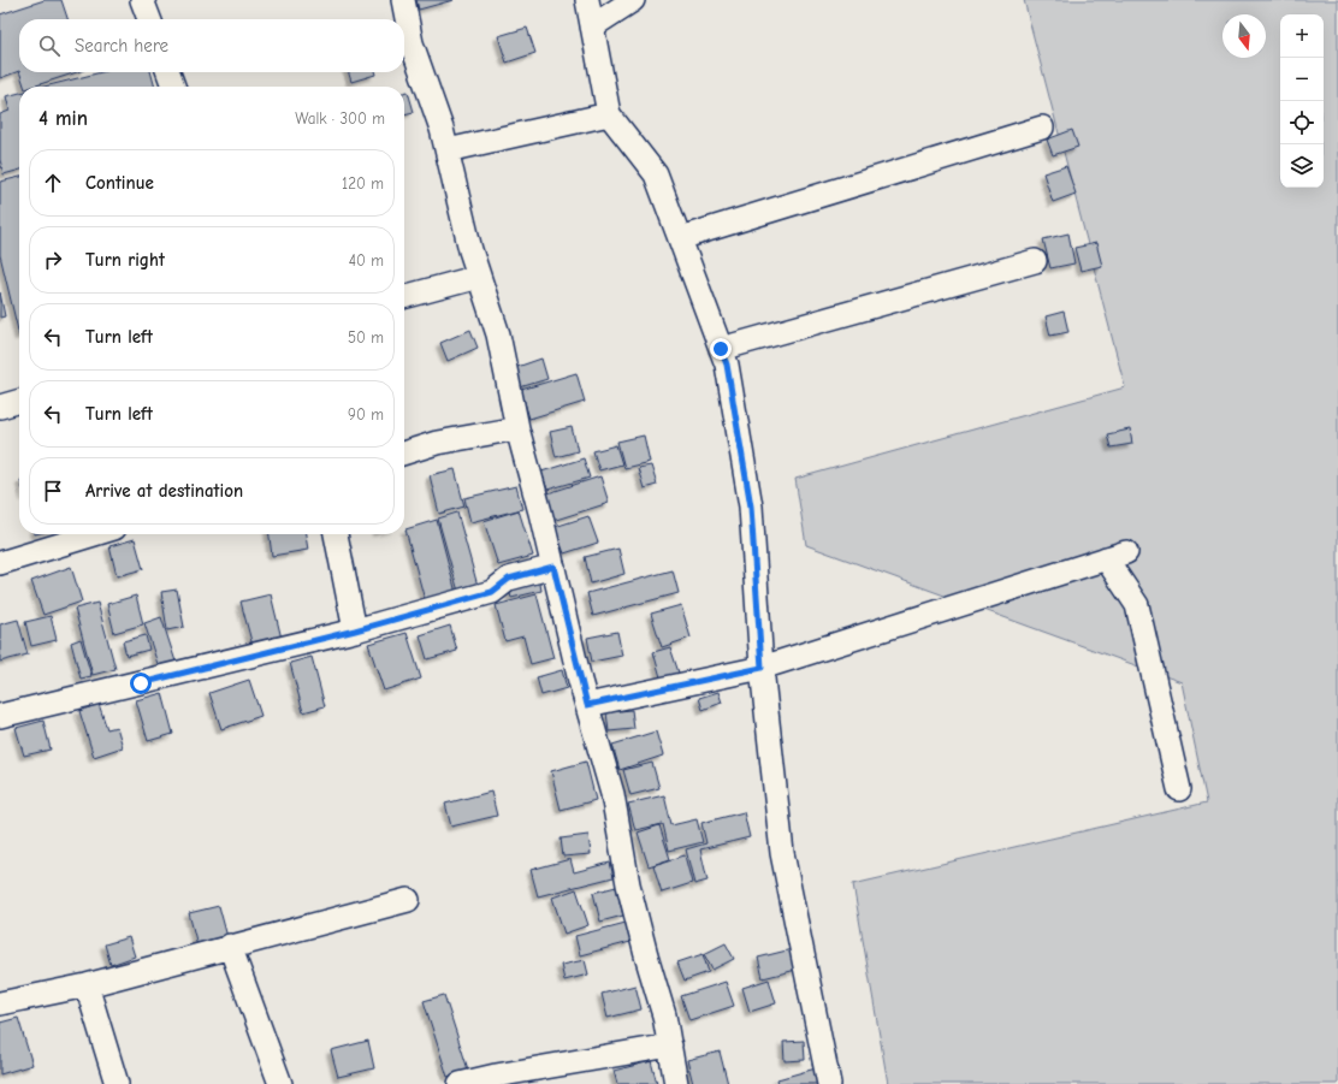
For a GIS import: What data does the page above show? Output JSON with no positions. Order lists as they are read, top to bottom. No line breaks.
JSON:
{"north":"bottom","page":{"map_buttons":["+","−"],"search":"Search here","heading":["4 min","Walk · 300 m"],"list":[["Continue","120 m"],["Turn right","40 m"],["Turn left","50 m"],["Turn left","90 m"],"Arrive at destination"]}}
